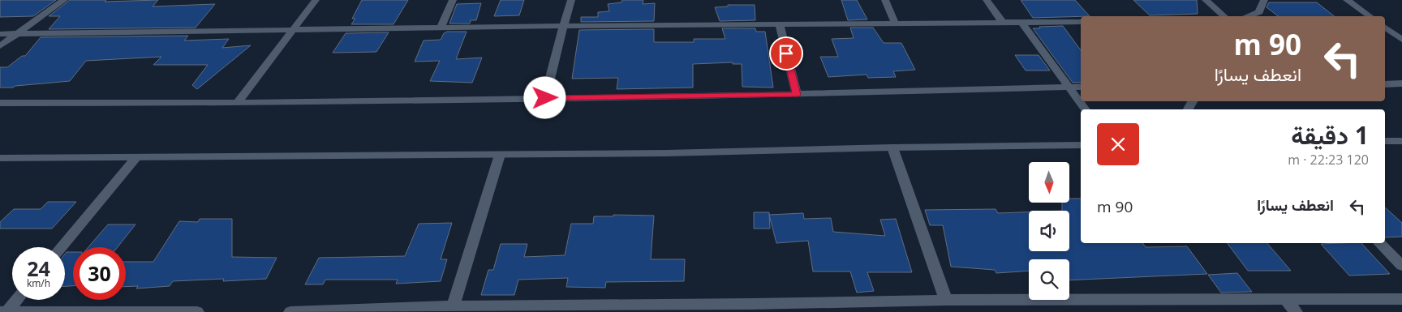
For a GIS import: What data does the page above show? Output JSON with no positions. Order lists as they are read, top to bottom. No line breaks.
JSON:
{"north":"bottom","page":{"turn":["90 m","انعطف يسارًا"],"heading":["1 دقيقة","120 m · 22:23"],"list":[{"name":"انعطف يسارًا","value":"90 m"}],"speed":"24 km/h","limit":"30"}}
